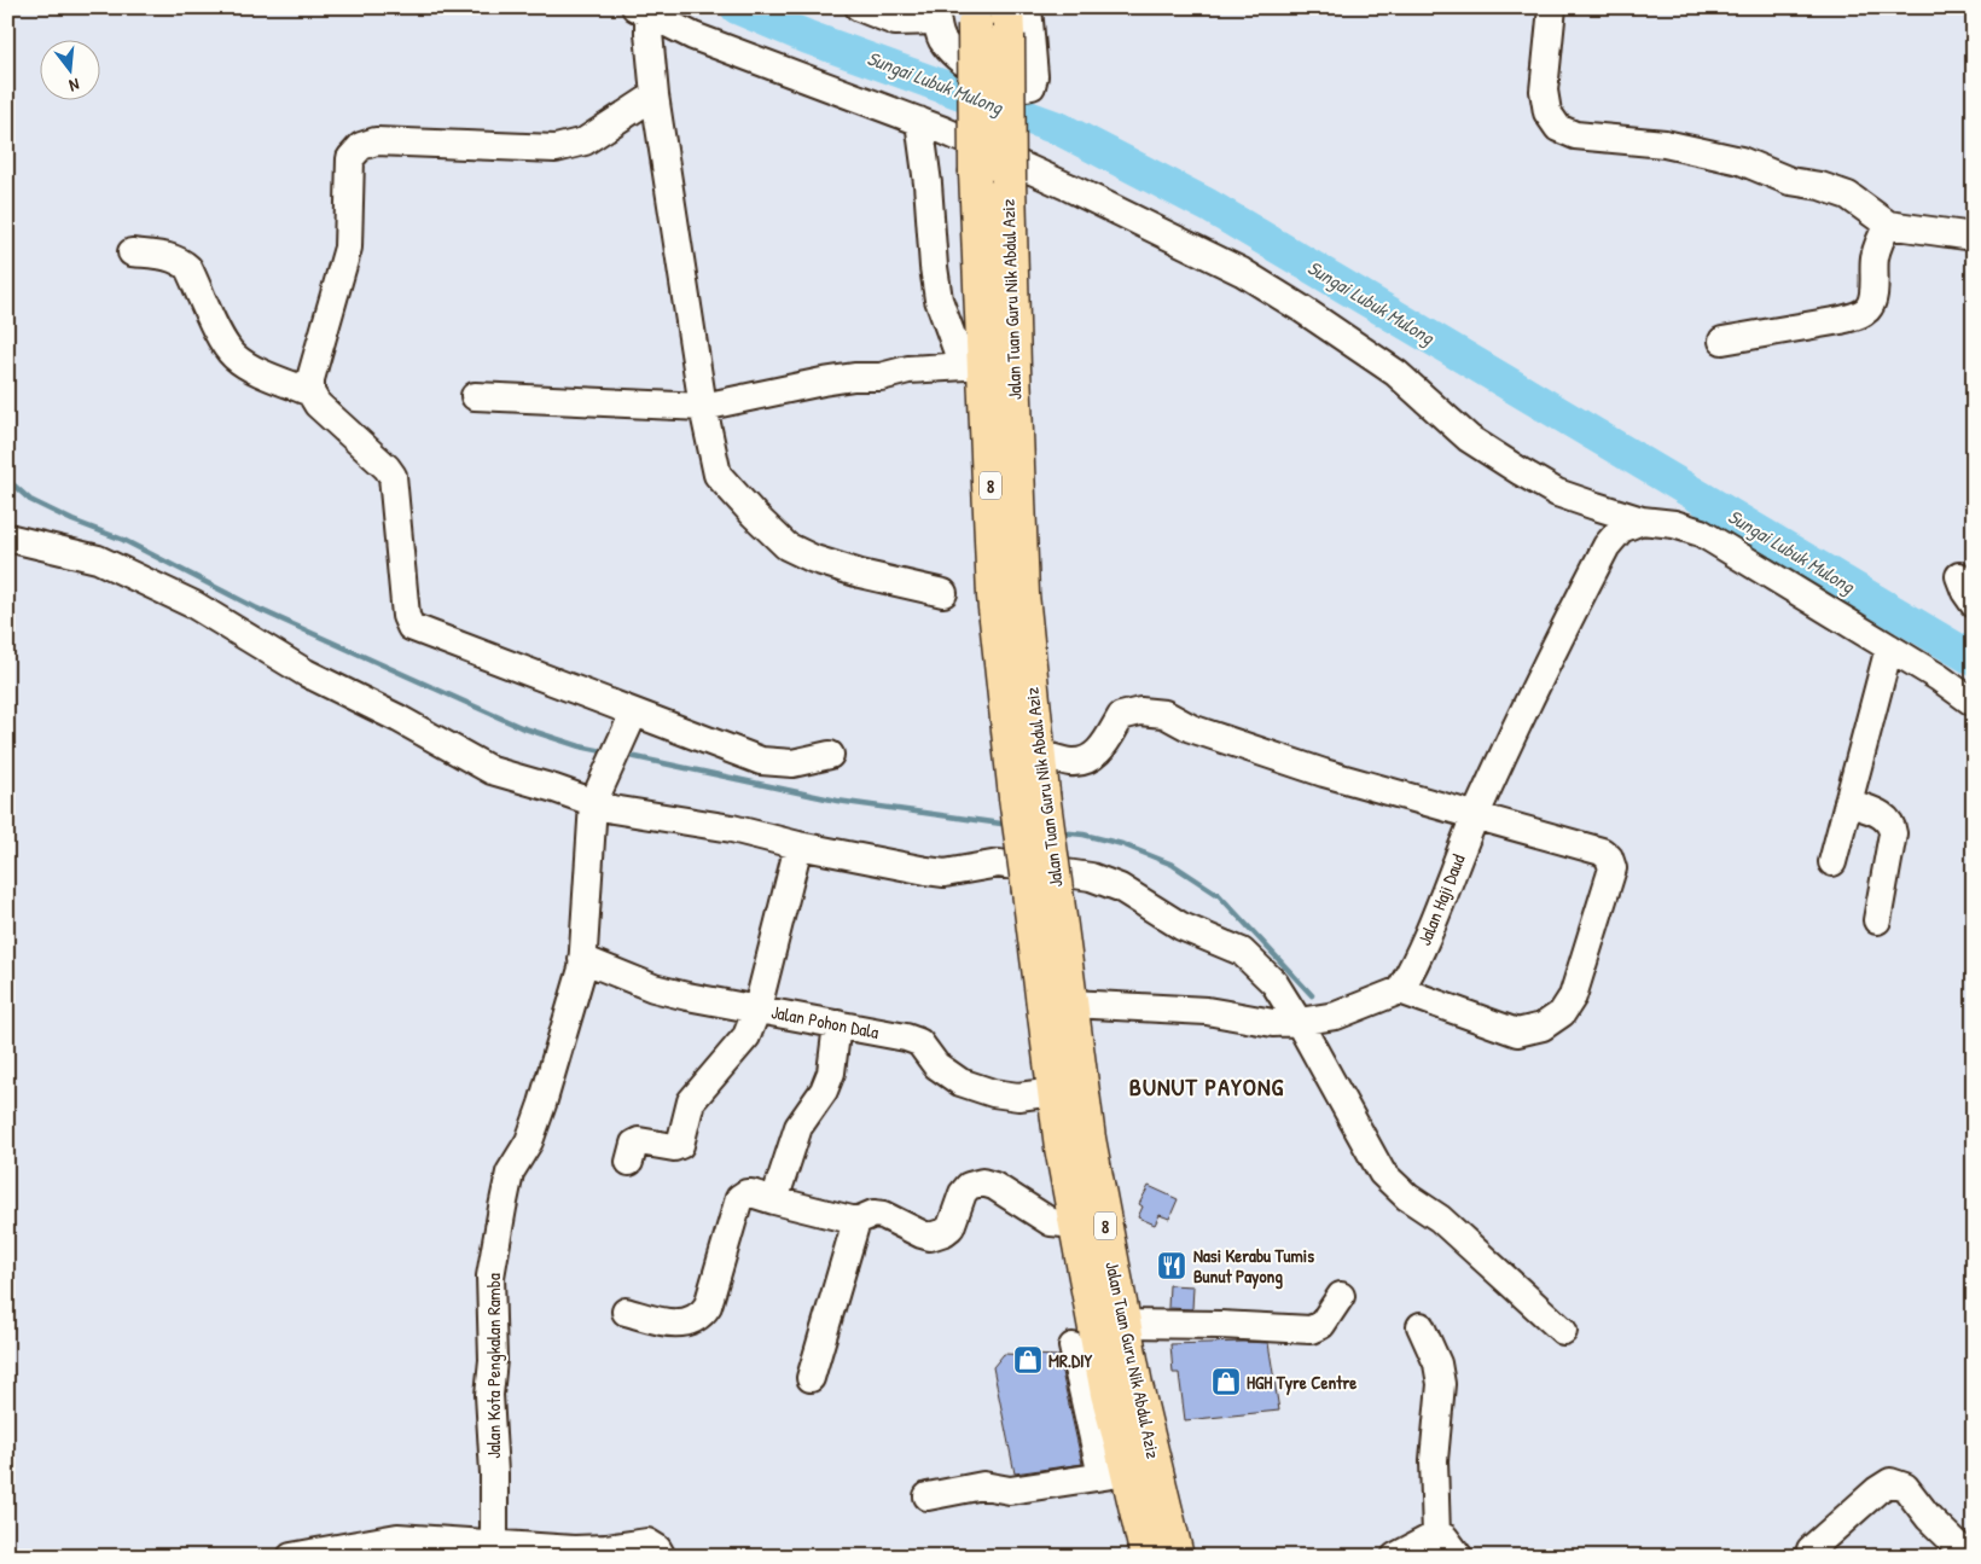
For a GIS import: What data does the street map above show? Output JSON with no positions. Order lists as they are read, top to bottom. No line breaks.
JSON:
{"streets":{"main road":["Jalan Tuan Guru Nik Abdul Aziz","8"],"street":["Jalan Haji Daud","Jalan Pohon Dala","Jalan Kota Pengkalan Ramba"]},"crossings":[["Jalan Tuan Guru Nik Abdul Aziz","Jalan Pohon Dala"],["Jalan Pohon Dala","Jalan Kota Pengkalan Ramba"]],"districts":["BUNUT PAYONG"],"water":["Sungai Lubuk Mulong"],"places":{"restaurant":["Nasi Kerabu Tumis Bunut Payong"],"shop":["MR.DIY","HGH Tyre Centre"]},"north":"bottom"}
